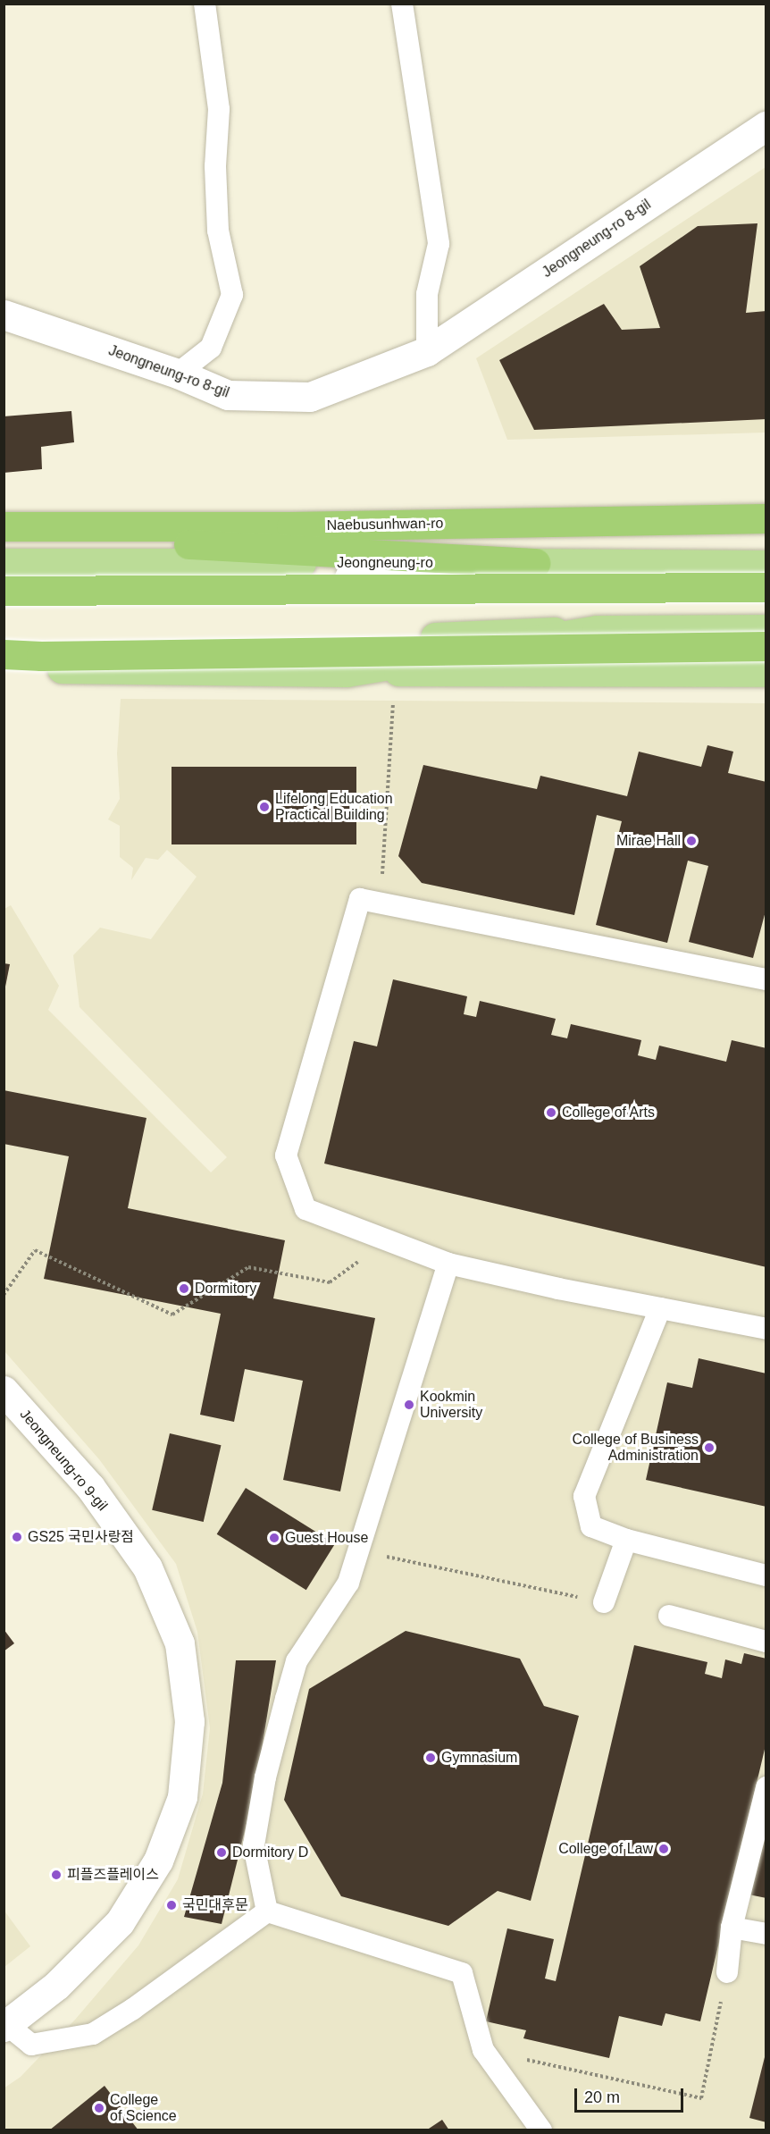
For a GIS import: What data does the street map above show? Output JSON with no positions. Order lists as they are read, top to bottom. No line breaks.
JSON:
{"streets":{"highway":["Naebusunhwan-ro"],"main road":["Jeongneung-ro"],"street":["Jeongneung-ro 8-gil","Jeongneung-ro 9-gil"]},"places":["Lifelong Education Practical Building","Mirae Hall","College of Arts","Dormitory","Kookmin University","College of Business Administration","GS25 국민사랑점","Guest House","Gymnasium","College of Law","Dormitory D","피플즈플레이스","국민대후문","College of Science"],"scale_bar":"20 m"}
